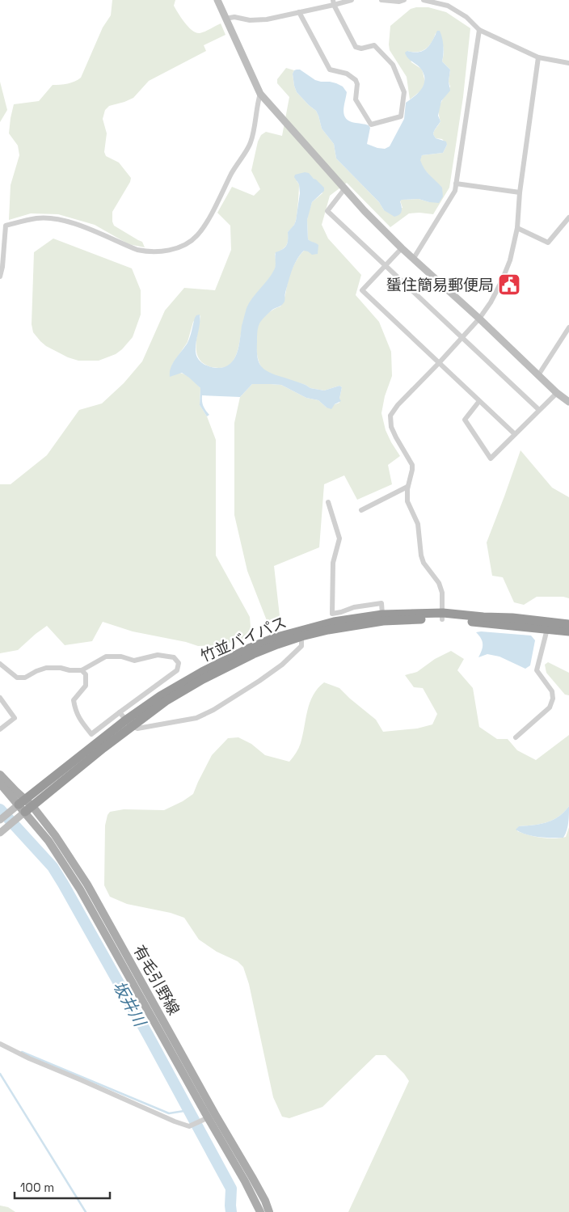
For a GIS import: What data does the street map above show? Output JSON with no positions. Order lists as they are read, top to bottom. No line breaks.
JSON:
{"streets":{"highway":["竹並バイパス"],"main road":["有毛引野線"]},"crossings":[["竹並バイパス","有毛引野線"]],"water":["坂井川"],"places":{"public building":["蜑住簡易郵便局"]},"scale_bar":"100 m"}
